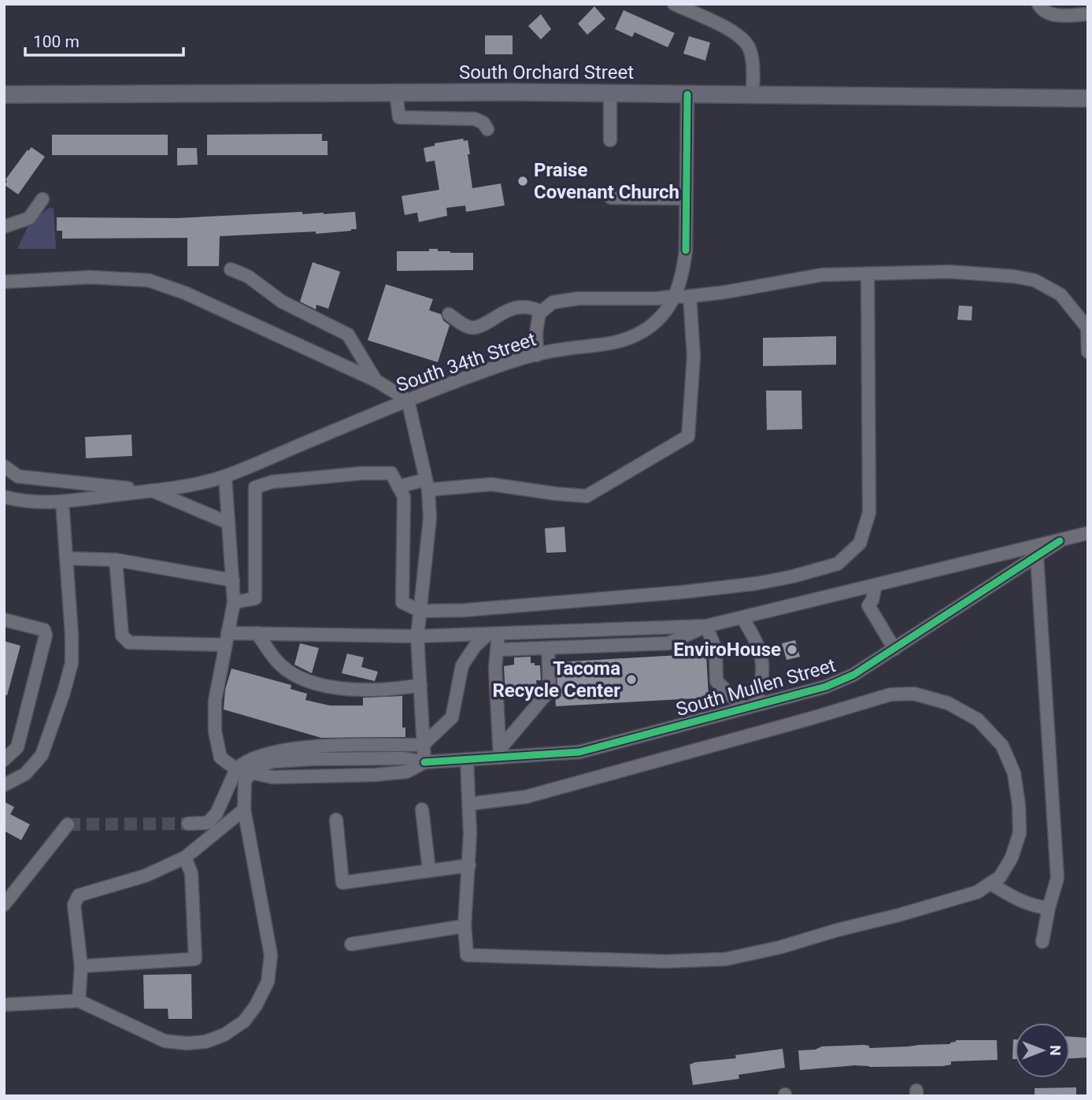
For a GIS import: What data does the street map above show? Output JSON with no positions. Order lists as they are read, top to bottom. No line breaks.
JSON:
{"streets":{"main road":["South Orchard Street"],"street":["South 34th Street","South Mullen Street"]},"crossings":[["South Orchard Street","South 34th Street"]],"places":["Praise Covenant Church","EnviroHouse","Tacoma Recycle Center"],"scale_bar":"100 m","north":"right"}
